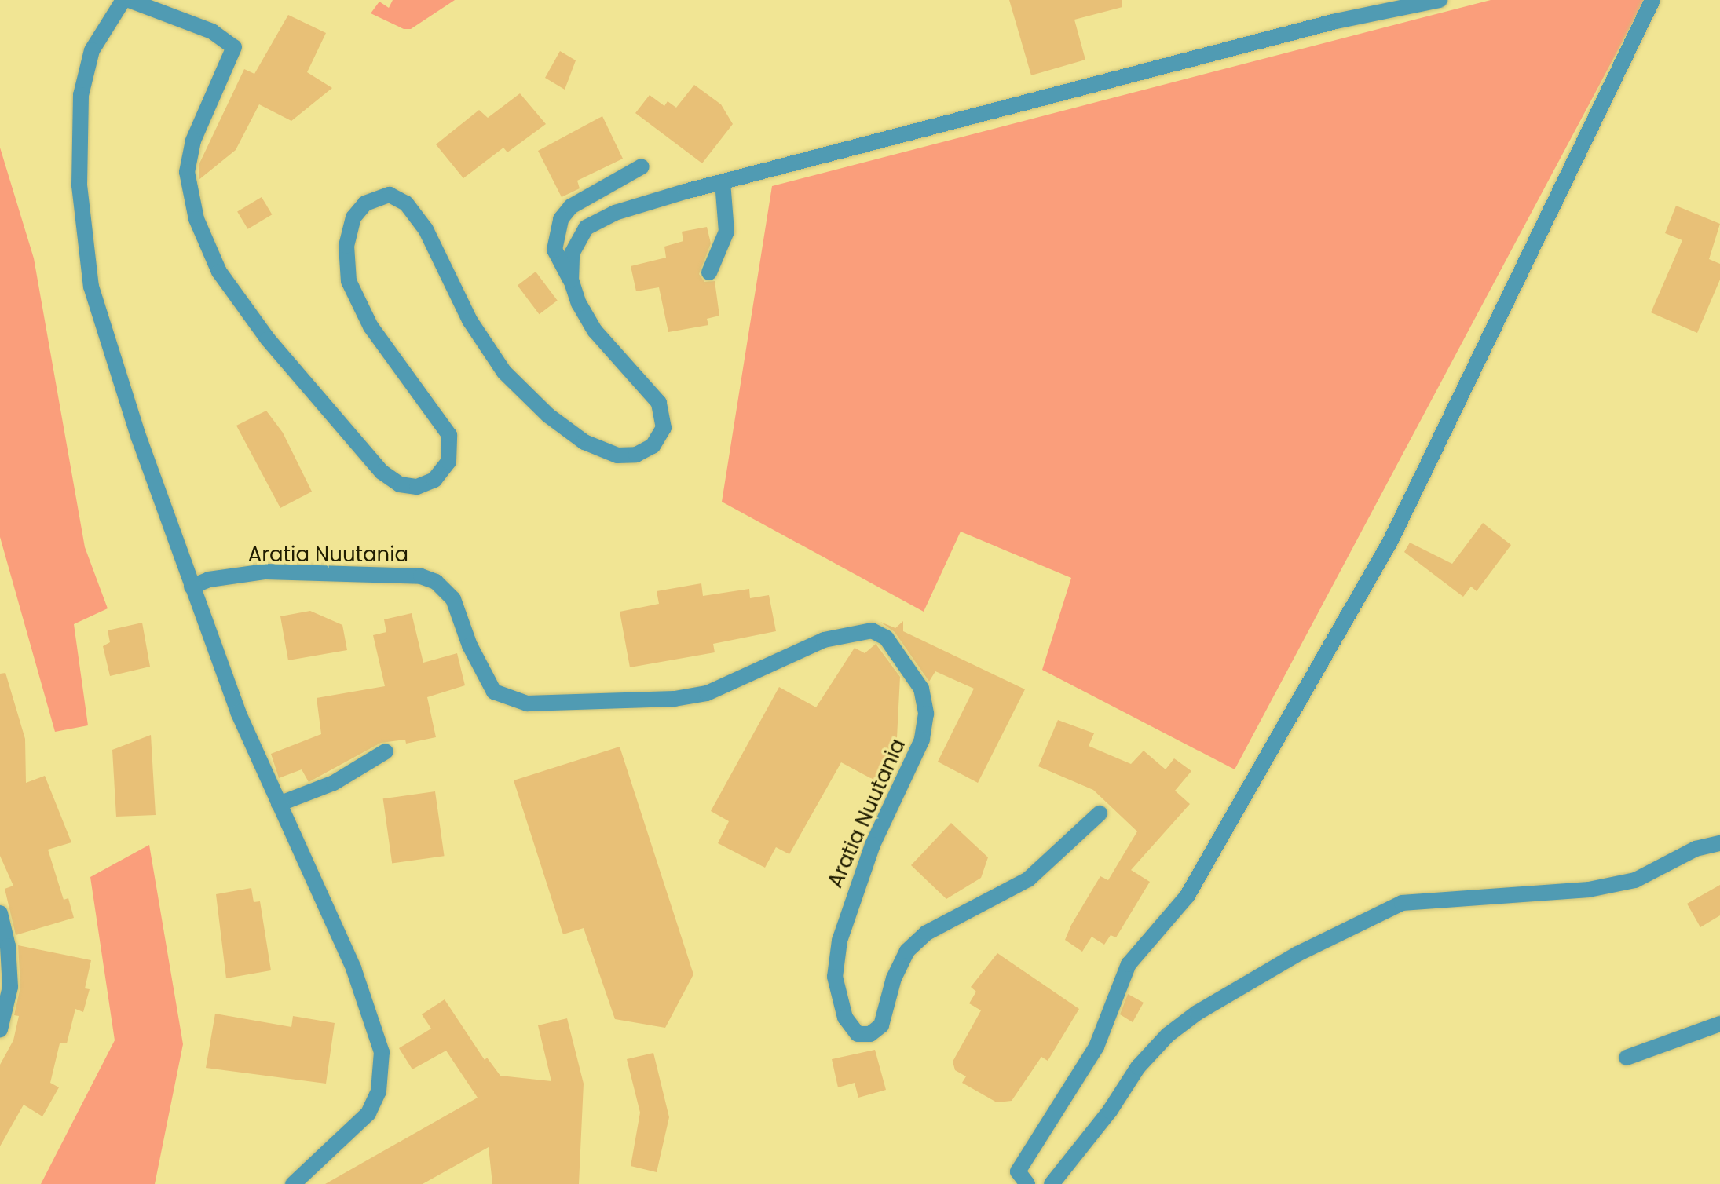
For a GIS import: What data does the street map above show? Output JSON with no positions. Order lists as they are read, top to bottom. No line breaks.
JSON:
{"streets":{"street":["Aratia Nuutania"]}}
